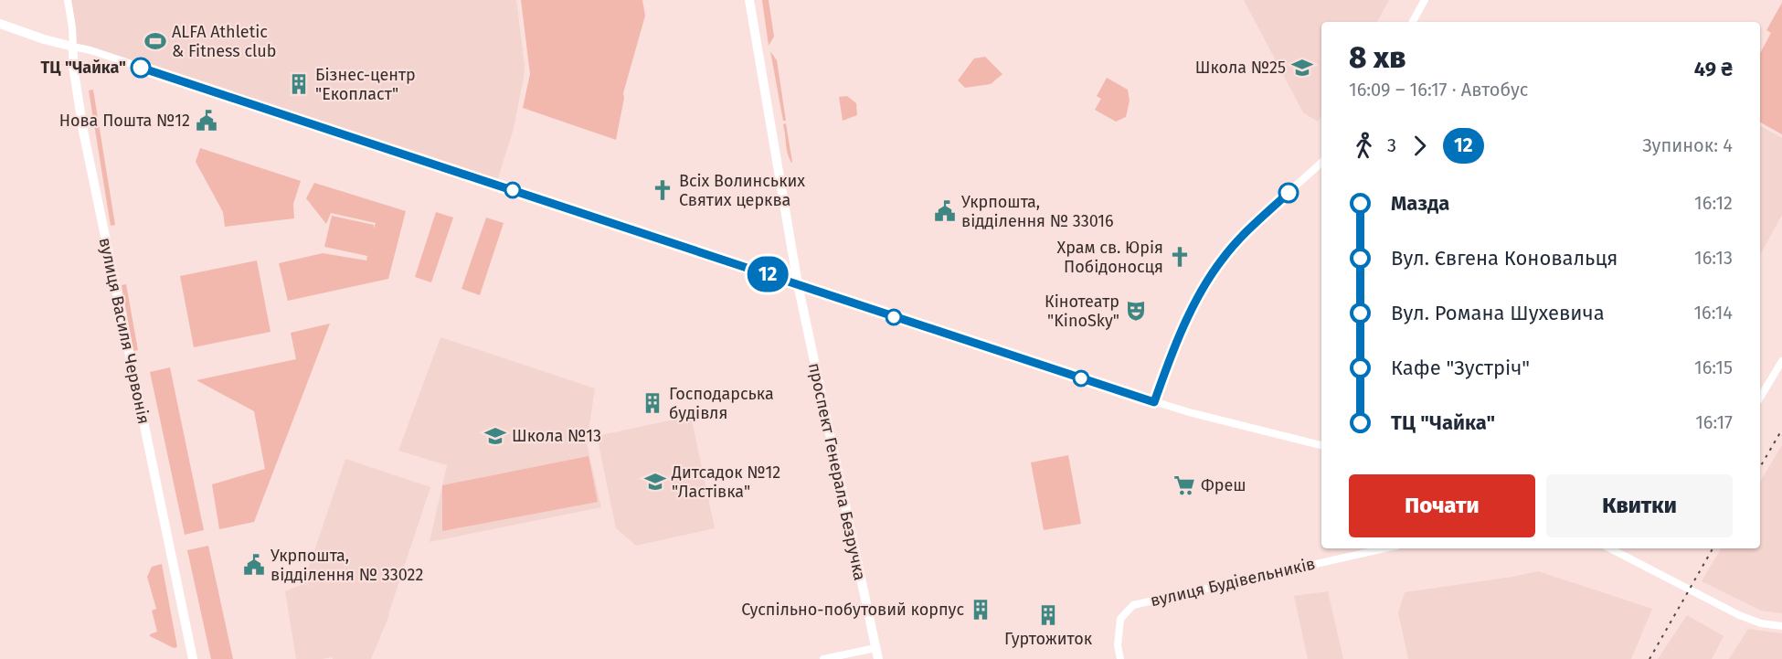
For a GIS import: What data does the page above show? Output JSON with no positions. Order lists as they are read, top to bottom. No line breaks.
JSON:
{"streets":{"main road":["вулиця Василя Червонія","проспект Генерала Безручка"],"street":["вулиця Будівельників"]},"places":{"sports":["ALFA Athletic & Fitness club"],"other":["ТЦ \"Чайка\""],"school or university":["Школа №25","Школа №13","Дитсадок №12 \"Ластівка\""],"building":["Бізнес-центр \"Екопласт\"","Господарська будівля","Суспільно-побутовий корпус","Гуртожиток"],"public building":["Нова Пошта №12","Укрпошта, відділення № 33016","Укрпошта, відділення № 33022"],"church":["Всіх Волинських Святих церква","Храм св. Юрія Побідоносця"],"theatre":["Кінотеатр \"KinoSky\""],"supermarket":["Фреш"]},"lines":["bus line 12"],"page":{"on_map":"12","heading":["8 хв","16:09 – 16:17 · Автобус","49 ₴"],"legs":["3","12","Зупинок: 4"],"list":[{"name":"Мазда","value":"16:12"},{"name":"Вул. Євгена Коновальця","value":"16:13"},{"name":"Вул. Романа Шухевича","value":"16:14"},{"name":"Кафе \"Зустріч\"","value":"16:15"},{"name":"ТЦ \"Чайка\"","value":"16:17"}],"buttons":["Почати","Квитки"]}}
